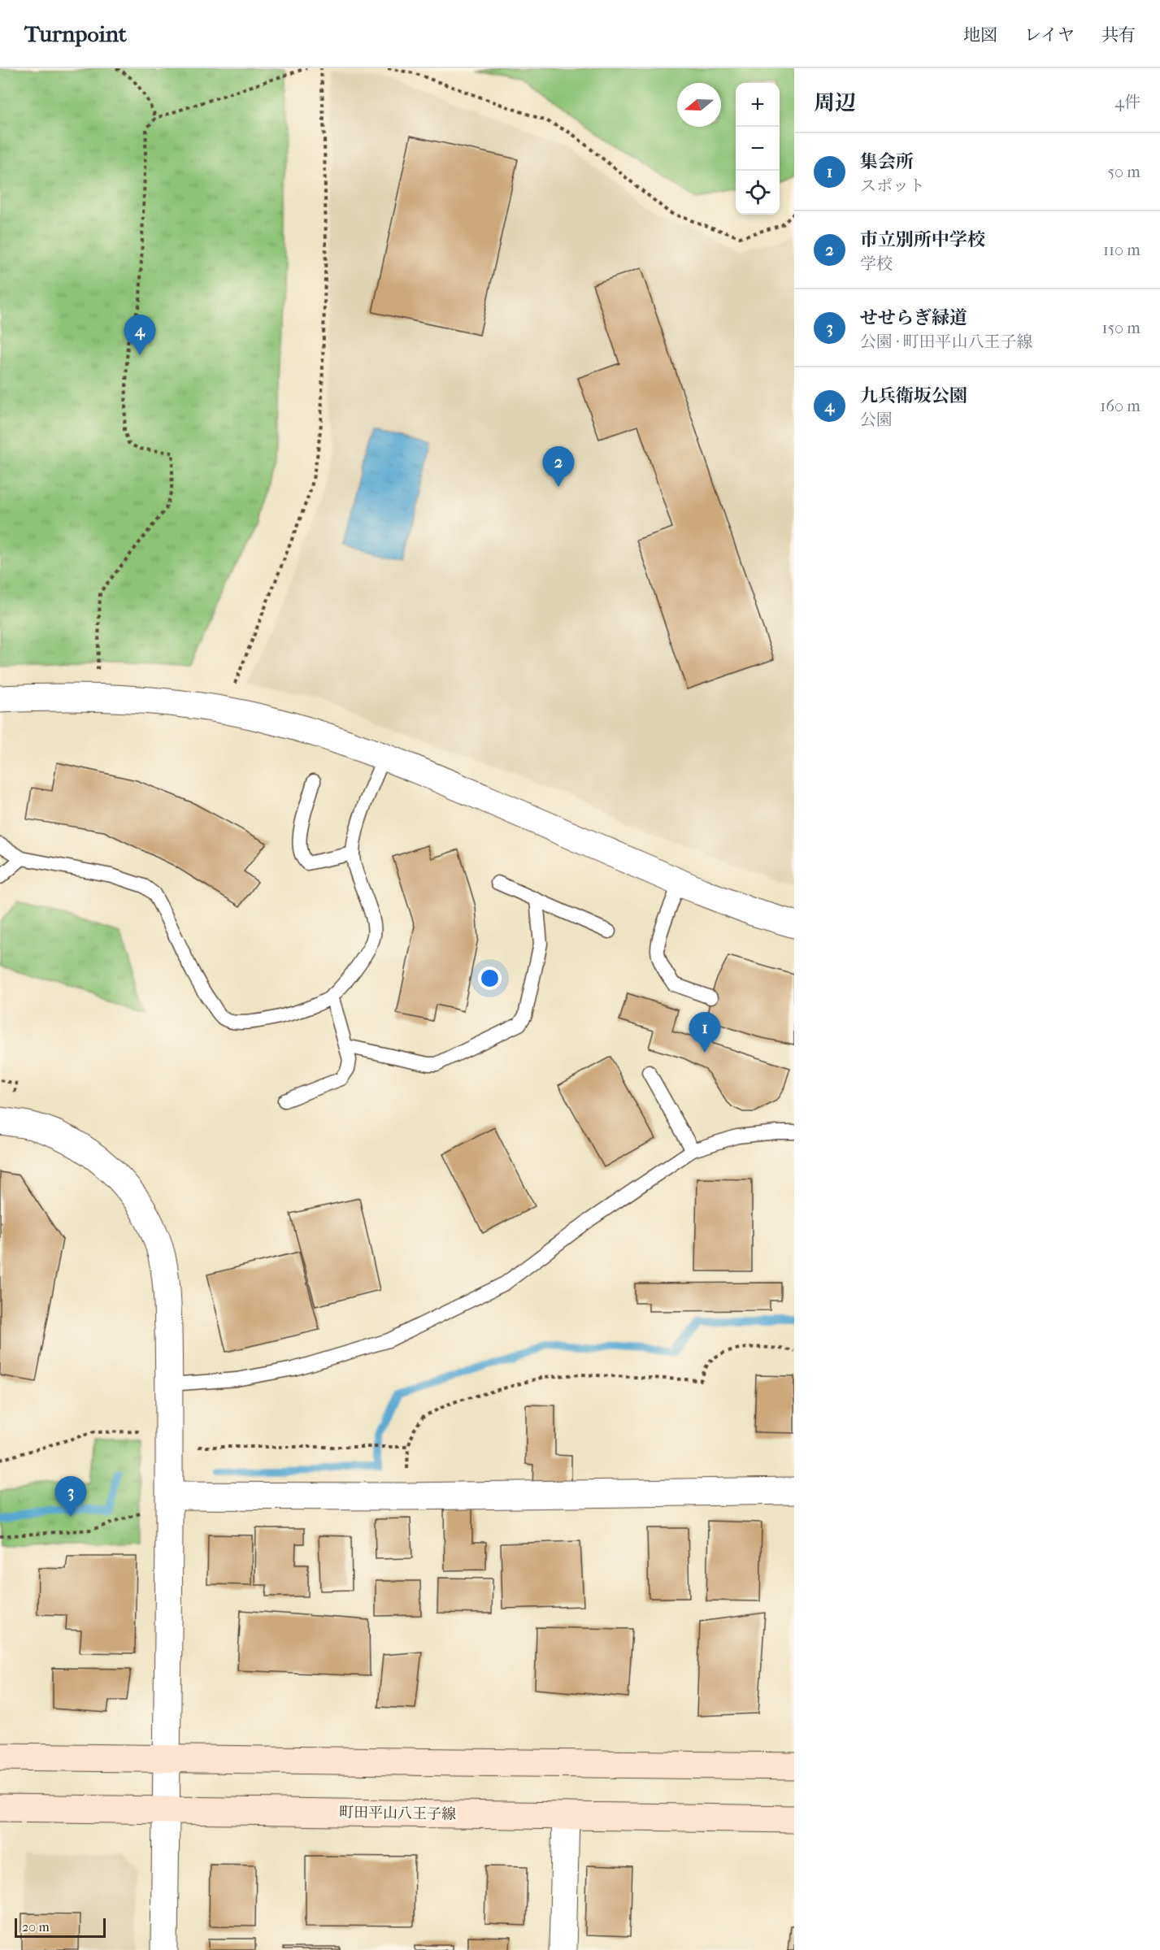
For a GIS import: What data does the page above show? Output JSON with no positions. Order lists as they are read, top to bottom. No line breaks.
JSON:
{"streets":{"main road":["町田平山八王子線"]},"scale_bar":"20 m","north":"left","page":{"header":"Turnpoint","nav":["地図","レイヤ","共有"],"heading":["周辺","4件"],"map_buttons":["+","−"],"list":[{"mark":"1","name":"集会所","note":"スポット","value":"50 m"},{"mark":"2","name":"市立別所中学校","note":"学校","value":"110 m"},{"mark":"3","name":"せせらぎ緑道","note":"公園 · 町田平山八王子線","value":"150 m"},{"mark":"4","name":"九兵衛坂公園","note":"公園","value":"160 m"}],"pins":["4","2","1","3"],"scale":"20 m"}}
